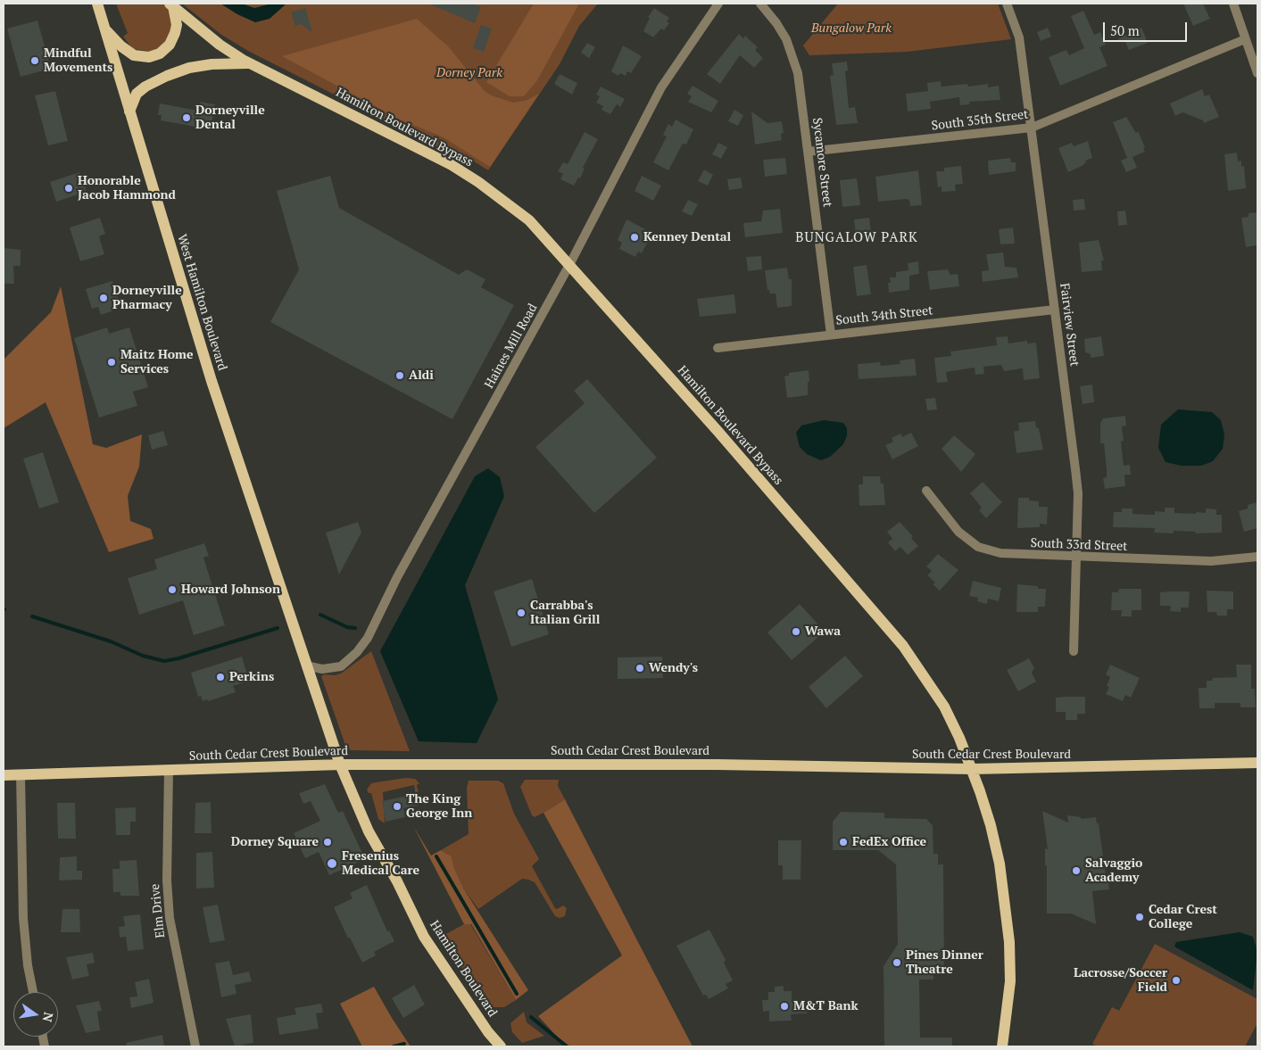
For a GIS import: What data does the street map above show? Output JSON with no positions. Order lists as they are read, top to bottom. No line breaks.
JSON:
{"streets":{"main road":["Hamilton Boulevard Bypass","West Hamilton Boulevard","South Cedar Crest Boulevard","Hamilton Boulevard"],"street":["South 35th Street","Sycamore Street","South 34th Street","Fairview Street","Haines Mill Road","South 33rd Street","Elm Drive"]},"crossings":[["South 35th Street","Sycamore Street"],["South 35th Street","Fairview Street"],["Hamilton Boulevard Bypass","Haines Mill Road"],["Hamilton Boulevard Bypass","South Cedar Crest Boulevard"],["Sycamore Street","South 34th Street"],["West Hamilton Boulevard","Hamilton Boulevard"],["South 34th Street","Fairview Street"],["Fairview Street","South 33rd Street"],["Haines Mill Road","Hamilton Boulevard"],["South Cedar Crest Boulevard","Elm Drive"],["South Cedar Crest Boulevard","Hamilton Boulevard"]],"districts":["BUNGALOW PARK"],"parks":["Bungalow Park","Dorney Park"],"places":["Mindful Movements","Dorneyville Dental","Honorable Jacob Hammond","Kenney Dental","Dorneyville Pharmacy","Maitz Home Services","Aldi","Howard Johnson","Carrabba's Italian Grill","Wawa","Wendy's","Perkins","The King George Inn","Dorney Square","FedEx Office","Fresenius Medical Care","Salvaggio Academy","Cedar Crest College","Pines Dinner Theatre","Lacrosse/Soccer Field","M&T Bank"],"scale_bar":"50 m","north":"right"}
